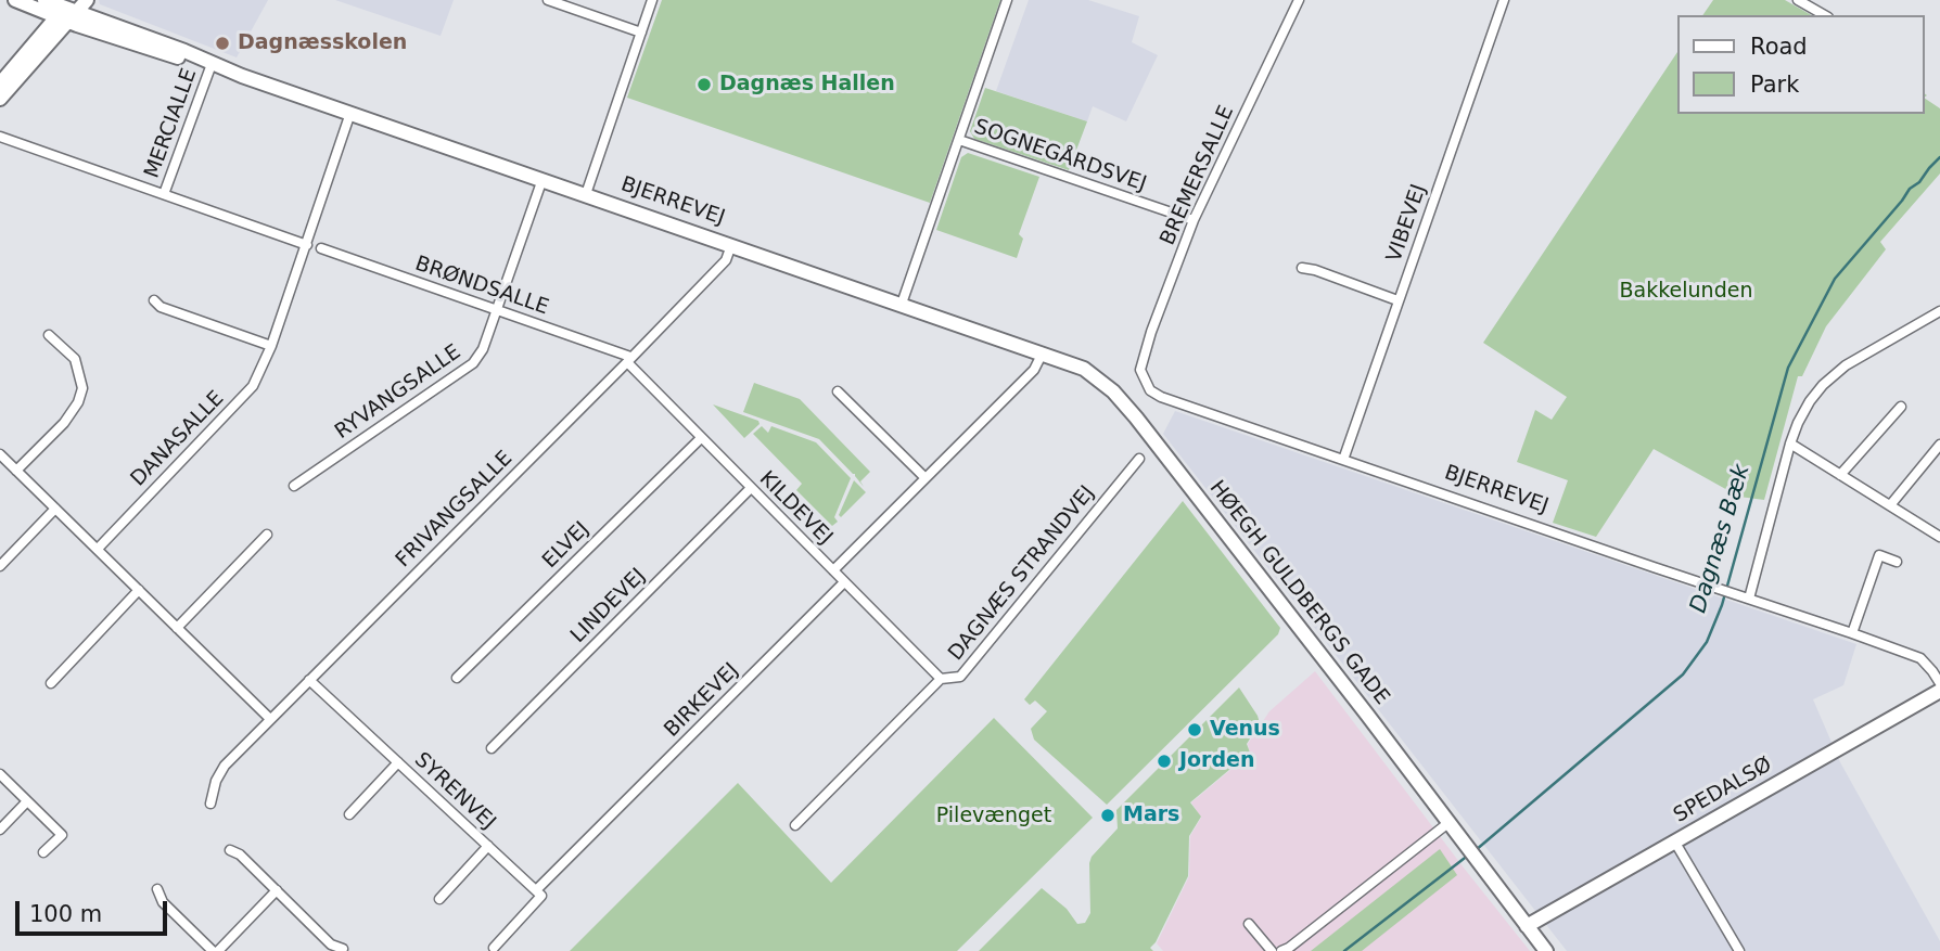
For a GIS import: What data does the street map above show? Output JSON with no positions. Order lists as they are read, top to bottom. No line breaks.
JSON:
{"streets":{"street":["MERCIALLE","SOGNEGÅRDSVEJ","BREMERSALLE","BJERREVEJ","VIBEVEJ","BRØNDSALLE","RYVANGSALLE","DANASALLE","KILDEVEJ","FRIVANGSALLE","ELVEJ","DAGNÆS STRANDVEJ","HØEGH GULDBERGS GADE","LINDEVEJ","BIRKEVEJ","SPEDALSØ","SYRENVEJ"]},"crossings":[["MERCIALLE","BJERREVEJ"],["SOGNEGÅRDSVEJ","BREMERSALLE"],["SOGNEGÅRDSVEJ","BJERREVEJ"],["BREMERSALLE","BJERREVEJ"],["BJERREVEJ","VIBEVEJ"],["BJERREVEJ","RYVANGSALLE"],["BJERREVEJ","DANASALLE"],["BJERREVEJ","FRIVANGSALLE"],["BJERREVEJ","HØEGH GULDBERGS GADE"],["BRØNDSALLE","RYVANGSALLE"],["BRØNDSALLE","KILDEVEJ"],["BRØNDSALLE","FRIVANGSALLE"],["KILDEVEJ","FRIVANGSALLE"],["KILDEVEJ","ELVEJ"],["KILDEVEJ","DAGNÆS STRANDVEJ"],["KILDEVEJ","LINDEVEJ"],["KILDEVEJ","BIRKEVEJ"],["FRIVANGSALLE","SYRENVEJ"],["HØEGH GULDBERGS GADE","SPEDALSØ"],["BIRKEVEJ","SYRENVEJ"]],"water":["Dagnæs Bæk"],"parks":["Bakkelunden","Pilevænget"],"places":["Dagnæsskolen","Dagnæs Hallen","Venus","Jorden","Mars"],"legend":["Road","Park"],"scale_bar":"100 m"}
